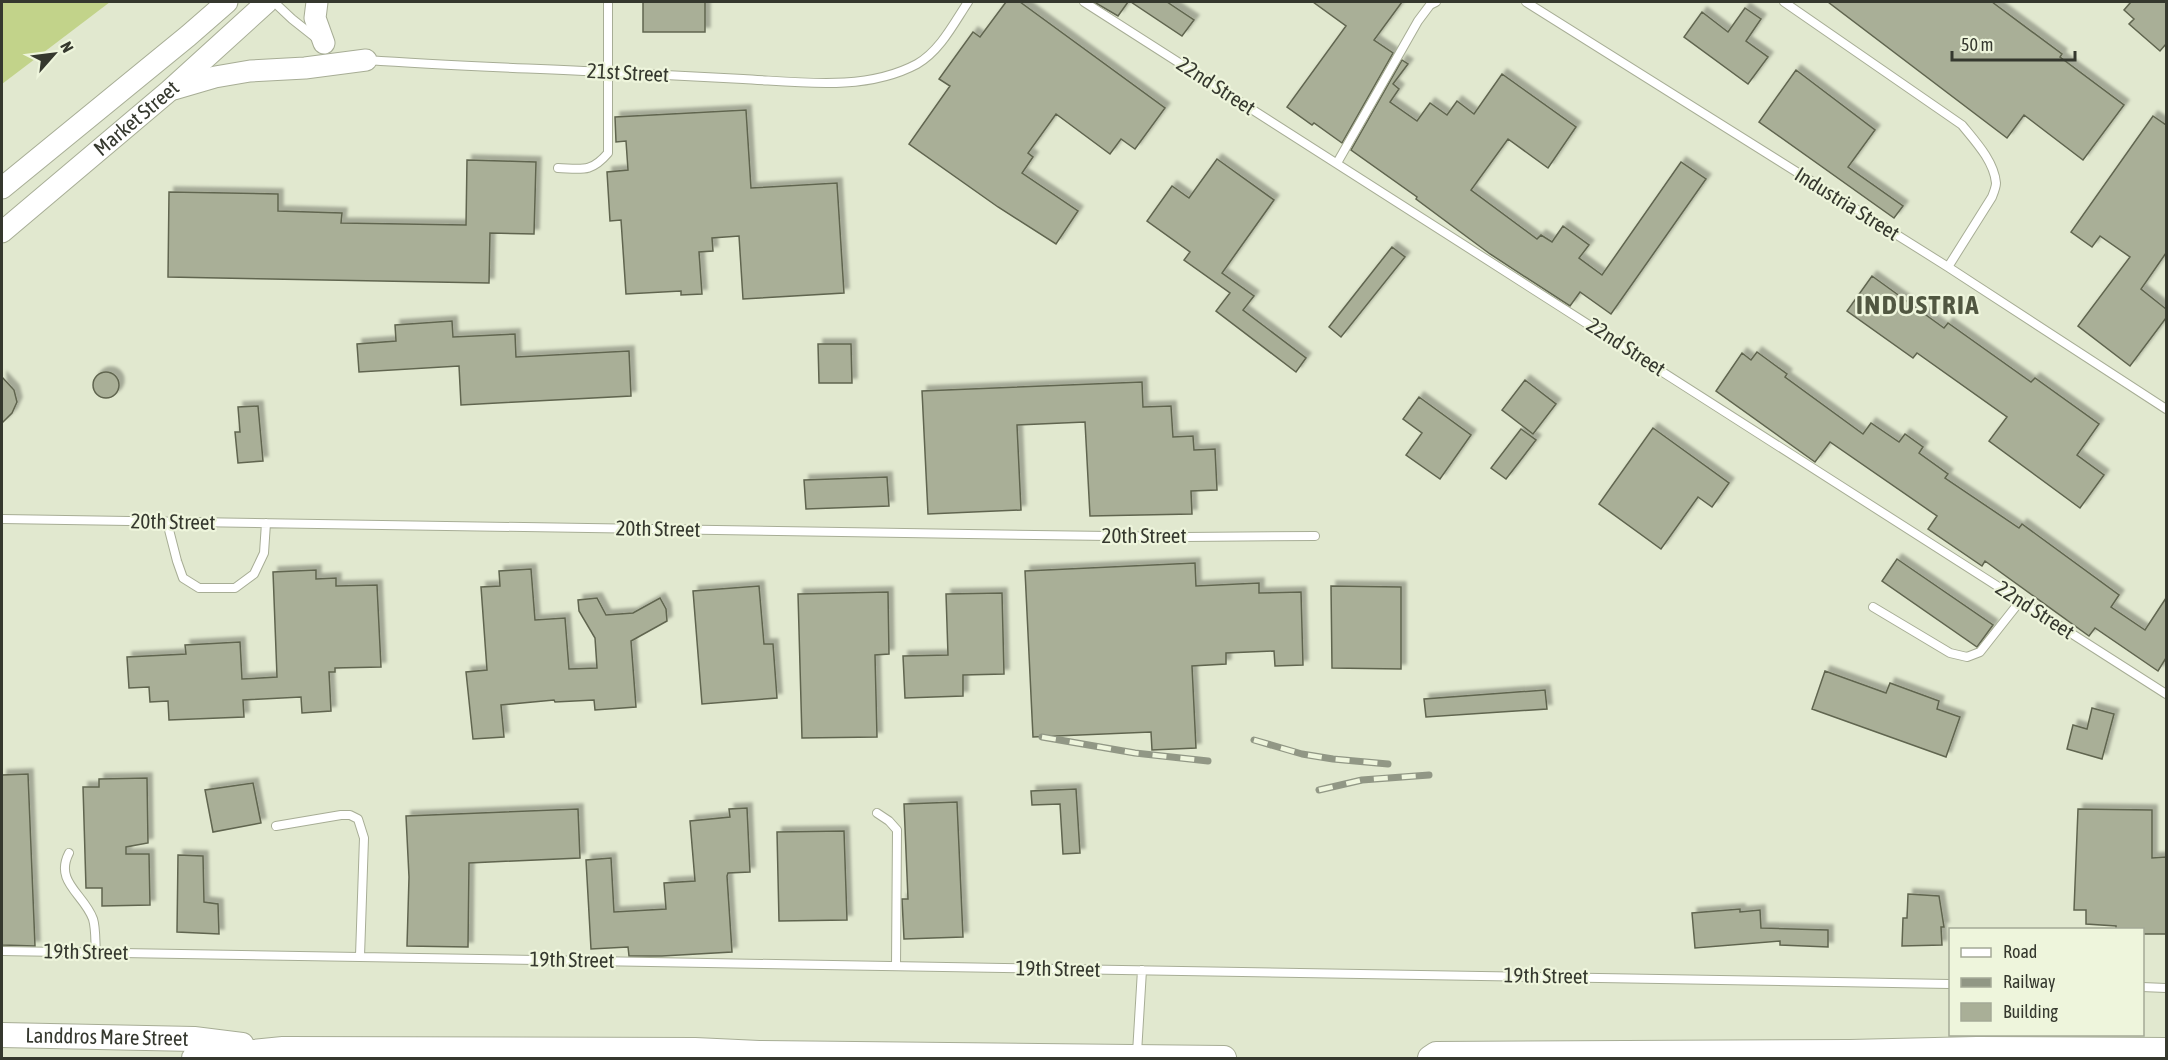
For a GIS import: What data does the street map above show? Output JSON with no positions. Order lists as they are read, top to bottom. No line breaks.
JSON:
{"streets":{"main road":["Market Street","Landdros Mare Street"],"lane":["21st Street","22nd Street","Industria Street","20th Street","19th Street"]},"districts":["INDUSTRIA"],"legend":["Road","Railway","Building"],"scale_bar":"50 m","north":"top right"}
